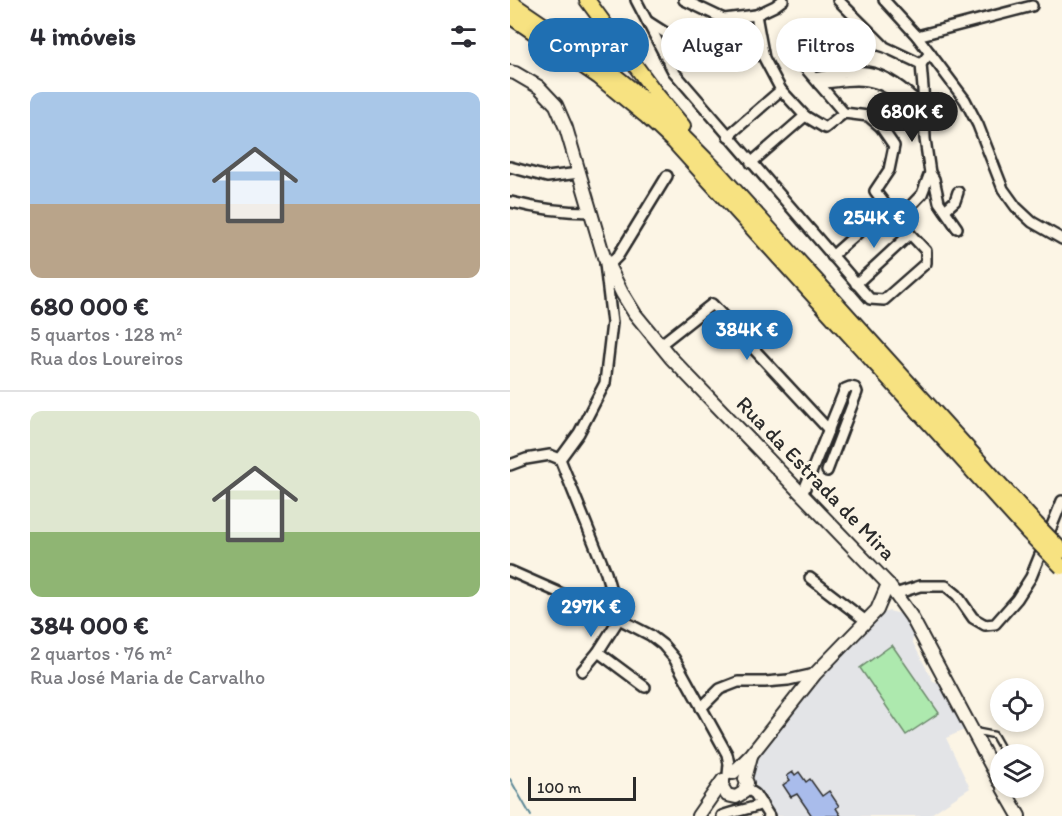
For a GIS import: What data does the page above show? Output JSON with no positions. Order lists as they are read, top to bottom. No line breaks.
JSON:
{"streets":{"street":["Rua da Estrada de Mira"]},"scale_bar":"100 m","page":{"heading":"4 imóveis","chip":["Comprar","Alugar","Filtros"],"list":[{"name":"680 000 €","note":"5 quartos · 128 m² · Rua dos Loureiros"},{"name":"384 000 €","note":"2 quartos · 76 m² · Rua José Maria de Carvalho"}],"price":["680K €","254K €","384K €","297K €"],"scale":"100 m"}}
